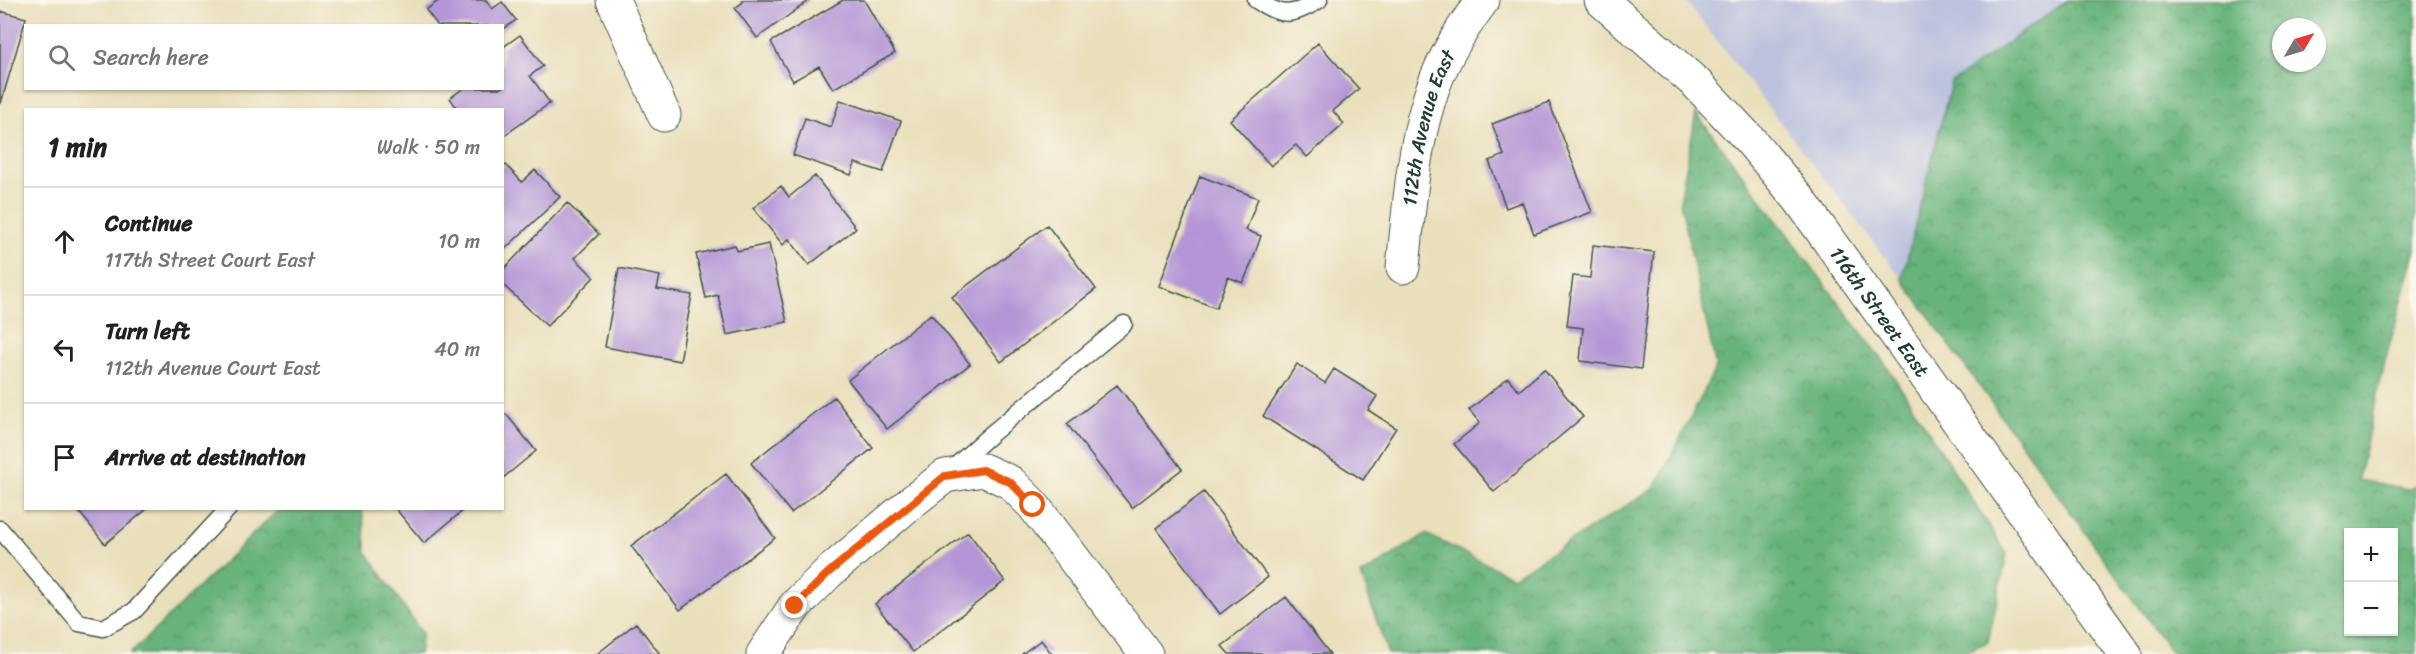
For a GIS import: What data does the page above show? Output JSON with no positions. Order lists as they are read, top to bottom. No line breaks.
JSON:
{"streets":{"street":["112th Avenue East","116th Street East"]},"north":"top right","page":{"search":"Search here","heading":["1 min","Walk · 50 m"],"list":[["Continue","117th Street Court East","10 m"],["Turn left","112th Avenue Court East","40 m"],"Arrive at destination"],"map_buttons":["+","−"]}}
